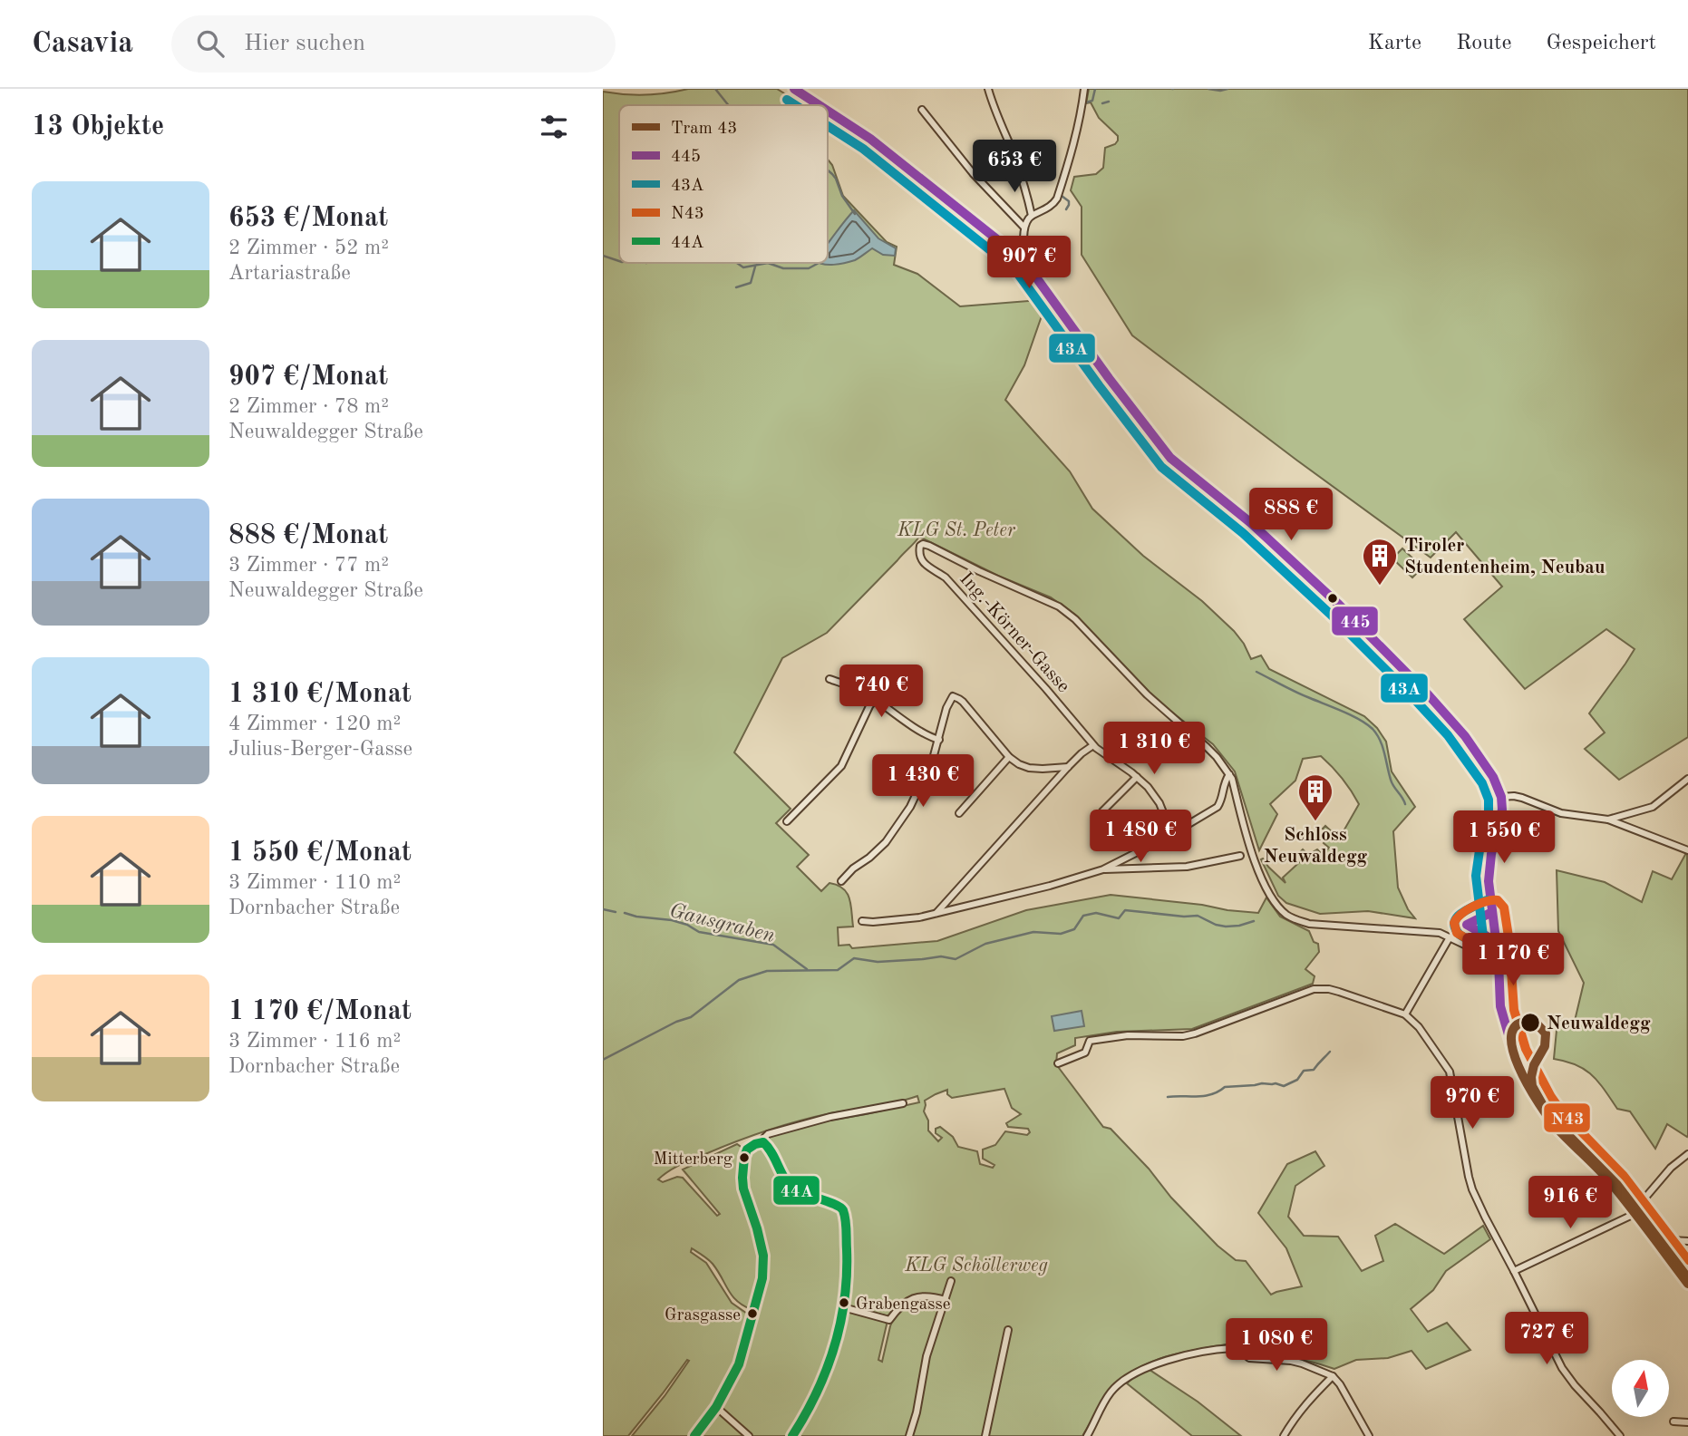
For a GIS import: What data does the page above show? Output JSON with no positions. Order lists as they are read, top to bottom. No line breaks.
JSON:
{"streets":{"street":["Ing.-Körner-Gasse"]},"water":["Gausgraben"],"parks":["KLG St. Peter","KLG Schöllerweg"],"places":{"building":["Tiroler Studentenheim, Neubau","Schloss Neuwaldegg"],"other":["Neuwaldegg","Mitterberg","Grabengasse","Grasgasse"]},"lines":["transit line 445","transit line 43A","transit line N43","tram line 43","transit line 44A"],"legend":["Tram 43","445","43A","N43","44A"],"north":"top","page":{"header":"Casavia","search":"Hier suchen","nav":["Karte","Route","Gespeichert"],"heading":"13 Objekte","price":["653 €","907 €","888 €","740 €","1 310 €","1 430 €","1 480 €","1 550 €","1 170 €","970 €","916 €","727 €","1 080 €"],"list":[{"name":"653 €/Monat","note":"2 Zimmer · 52 m² · Artariastraße"},{"name":"907 €/Monat","note":"2 Zimmer · 78 m² · Neuwaldegger Straße"},{"name":"888 €/Monat","note":"3 Zimmer · 77 m² · Neuwaldegger Straße"},{"name":"1 310 €/Monat","note":"4 Zimmer · 120 m² · Julius-Berger-Gasse"},{"name":"1 550 €/Monat","note":"3 Zimmer · 110 m² · Dornbacher Straße"},{"name":"1 170 €/Monat","note":"3 Zimmer · 116 m² · Dornbacher Straße"}]}}
